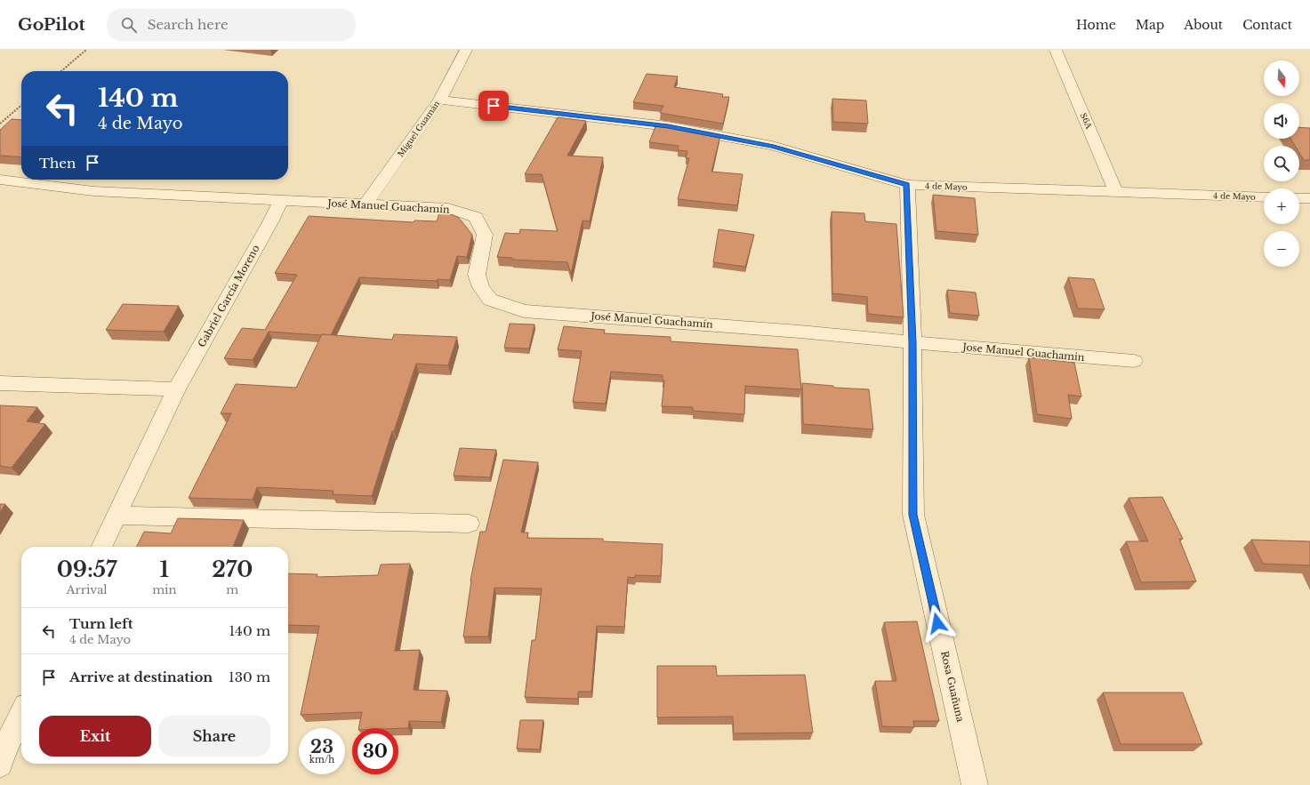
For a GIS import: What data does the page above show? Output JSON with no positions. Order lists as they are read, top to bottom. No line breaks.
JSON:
{"streets":{"street":["S6A","Miguel Guamán","4 de Mayo","José Manuel Guachamín","Gabriel García Moreno","Jose Manuel Guachamin","Rosa Guañuna"]},"crossings":[["S6A","4 de Mayo"],["Miguel Guamán","4 de Mayo"],["Miguel Guamán","José Manuel Guachamín"],["4 de Mayo","Rosa Guañuna"],["José Manuel Guachamín","Gabriel García Moreno"],["José Manuel Guachamín","Jose Manuel Guachamin"],["José Manuel Guachamín","Rosa Guañuna"],["Jose Manuel Guachamin","Rosa Guañuna"]],"north":"bottom","page":{"header":"GoPilot","search":"Search here","nav":["Home","Map","About","Contact"],"map_buttons":["+","−"],"turn":["140 m","4 de Mayo"],"then":"Then","eta":["09:57","Arrival","1","min","270","m"],"list":[{"name":"Turn left","note":"4 de Mayo","value":"140 m"},{"name":"Arrive at destination","value":"130 m"}],"buttons":["Exit","Share"],"speed":"23 km/h","limit":"30"}}
